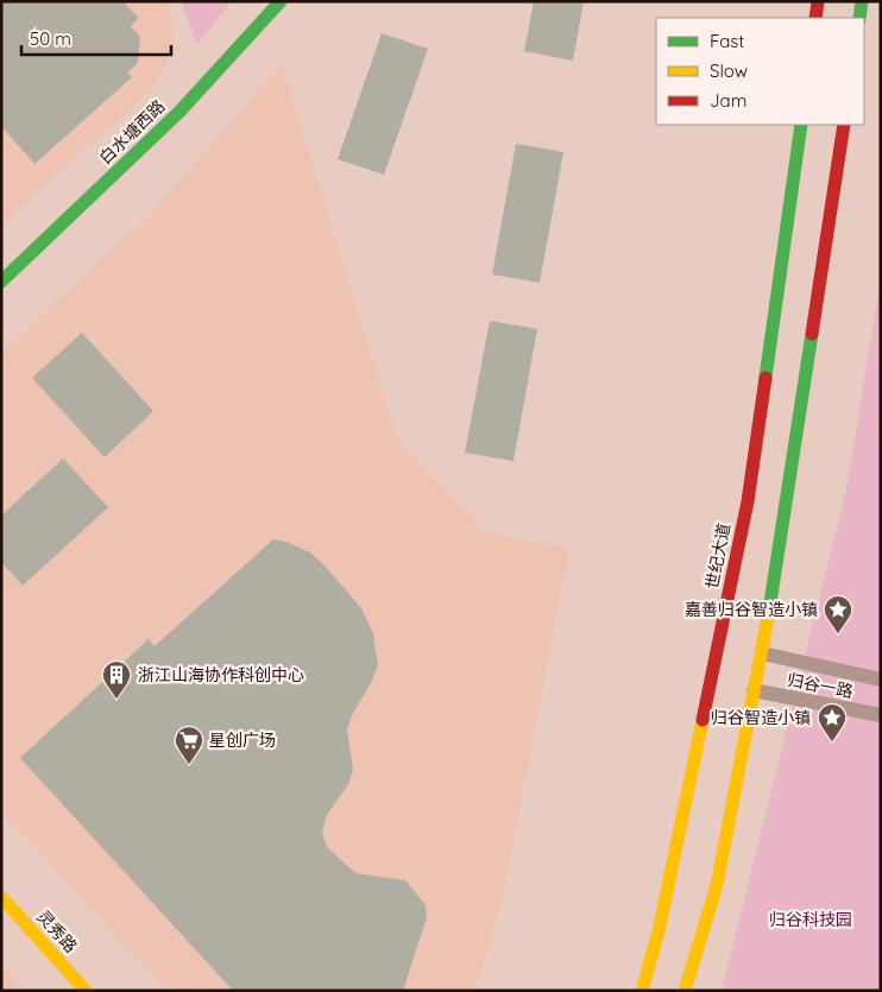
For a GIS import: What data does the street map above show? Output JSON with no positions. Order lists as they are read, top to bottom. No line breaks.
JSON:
{"streets":{"main road":["白水塘西路","世纪大道","灵秀路"],"street":["归谷一路"]},"parks":["归谷科技园"],"places":{"place":["嘉善归谷智造小镇","归谷智造小镇"],"building":["浙江山海协作科创中心"],"supermarket":["星创广场"]},"legend":["Fast","Slow","Jam"],"scale_bar":"50 m"}
